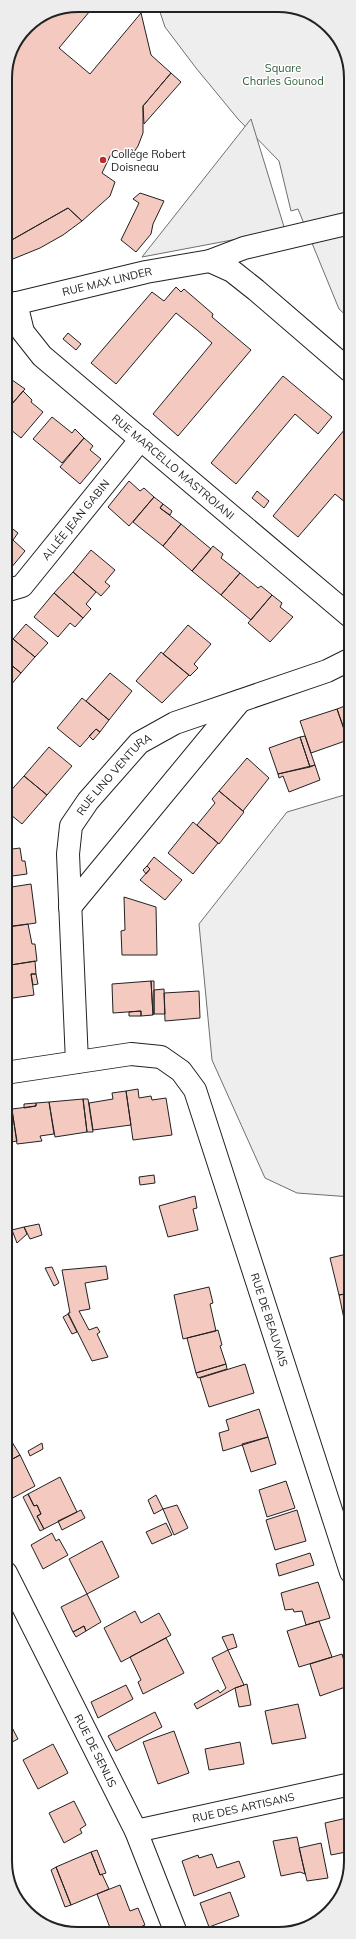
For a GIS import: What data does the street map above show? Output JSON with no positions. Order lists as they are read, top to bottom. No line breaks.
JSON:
{"streets":{"street":["RUE MAX LINDER","RUE MARCELLO MASTROIANI","ALLÉE JEAN GABIN","RUE LINO VENTURA","RUE DE BEAUVAIS","RUE DE SENLIS","RUE DES ARTISANS"]},"crossings":[["RUE MARCELLO MASTROIANI","ALLÉE JEAN GABIN"],["RUE LINO VENTURA","RUE DE BEAUVAIS"],["RUE DE SENLIS","RUE DES ARTISANS"]],"parks":["Square Charles Gounod"],"places":["Collège Robert Doisneau"]}
